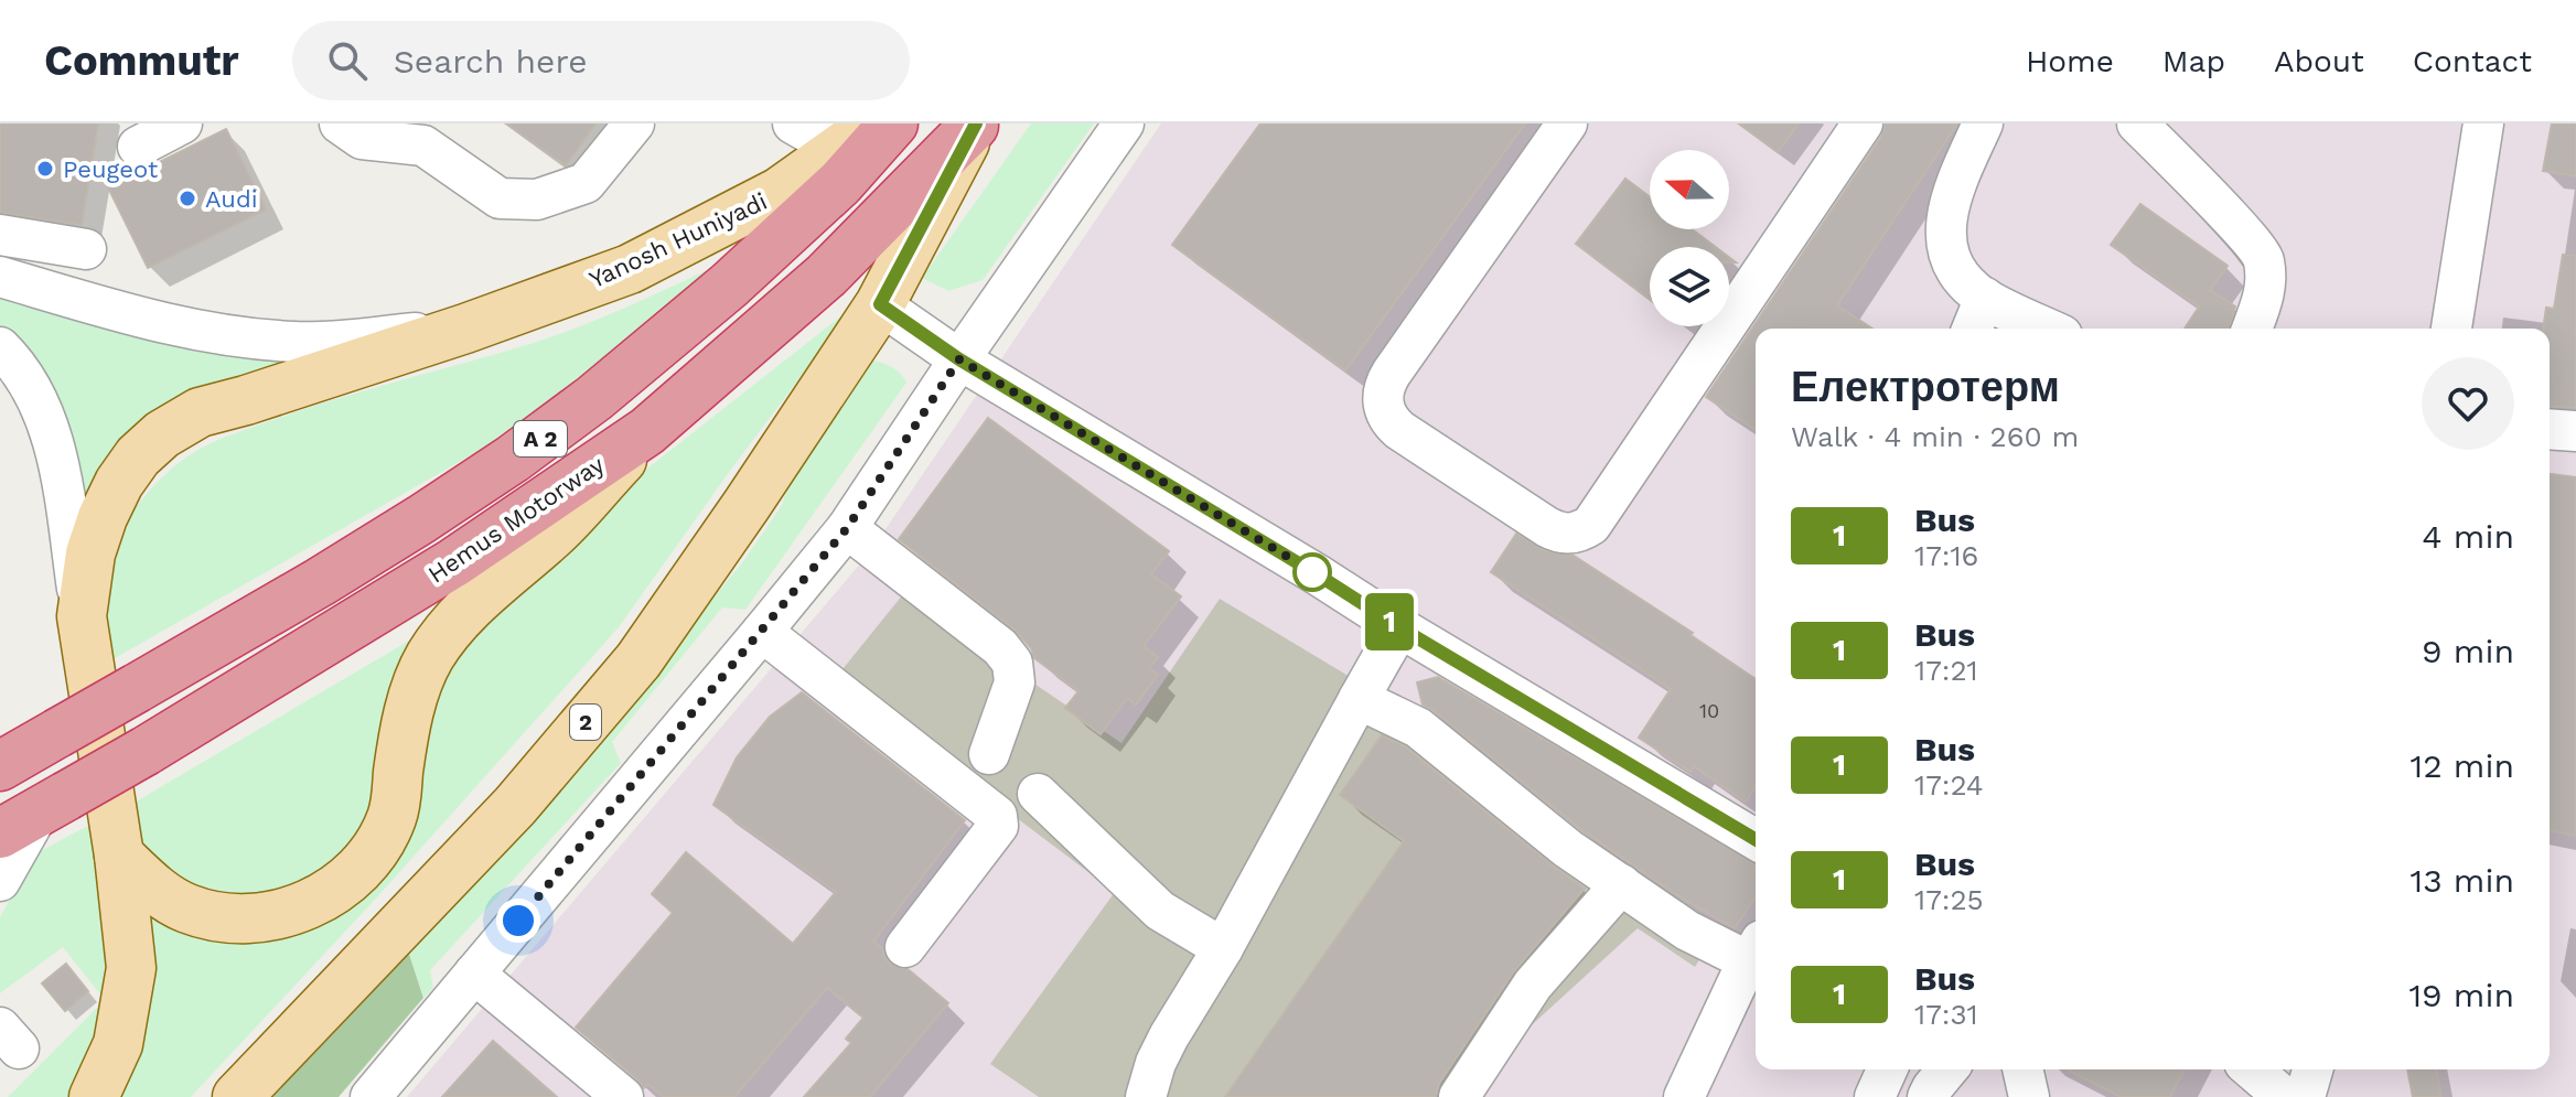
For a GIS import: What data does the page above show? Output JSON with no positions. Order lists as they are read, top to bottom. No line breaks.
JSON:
{"streets":{"highway":["A 2","Hemus Motorway"],"main road":["Yanosh Huniyadi","2"]},"crossings":[["Hemus Motorway","2"]],"places":["Peugeot","Audi"],"lines":["bus line 1"],"house_numbers":["10"],"north":"left","page":{"header":"Commutr","search":"Search here","nav":["Home","Map","About","Contact"],"on_map":"1","heading":["Електротерм","Walk · 4 min · 260 m"],"list":[{"mark":"1","name":"Bus","note":"17:16","value":"4 min"},{"mark":"1","name":"Bus","note":"17:21","value":"9 min"},{"mark":"1","name":"Bus","note":"17:24","value":"12 min"},{"mark":"1","name":"Bus","note":"17:25","value":"13 min"},{"mark":"1","name":"Bus","note":"17:31","value":"19 min"}]}}
